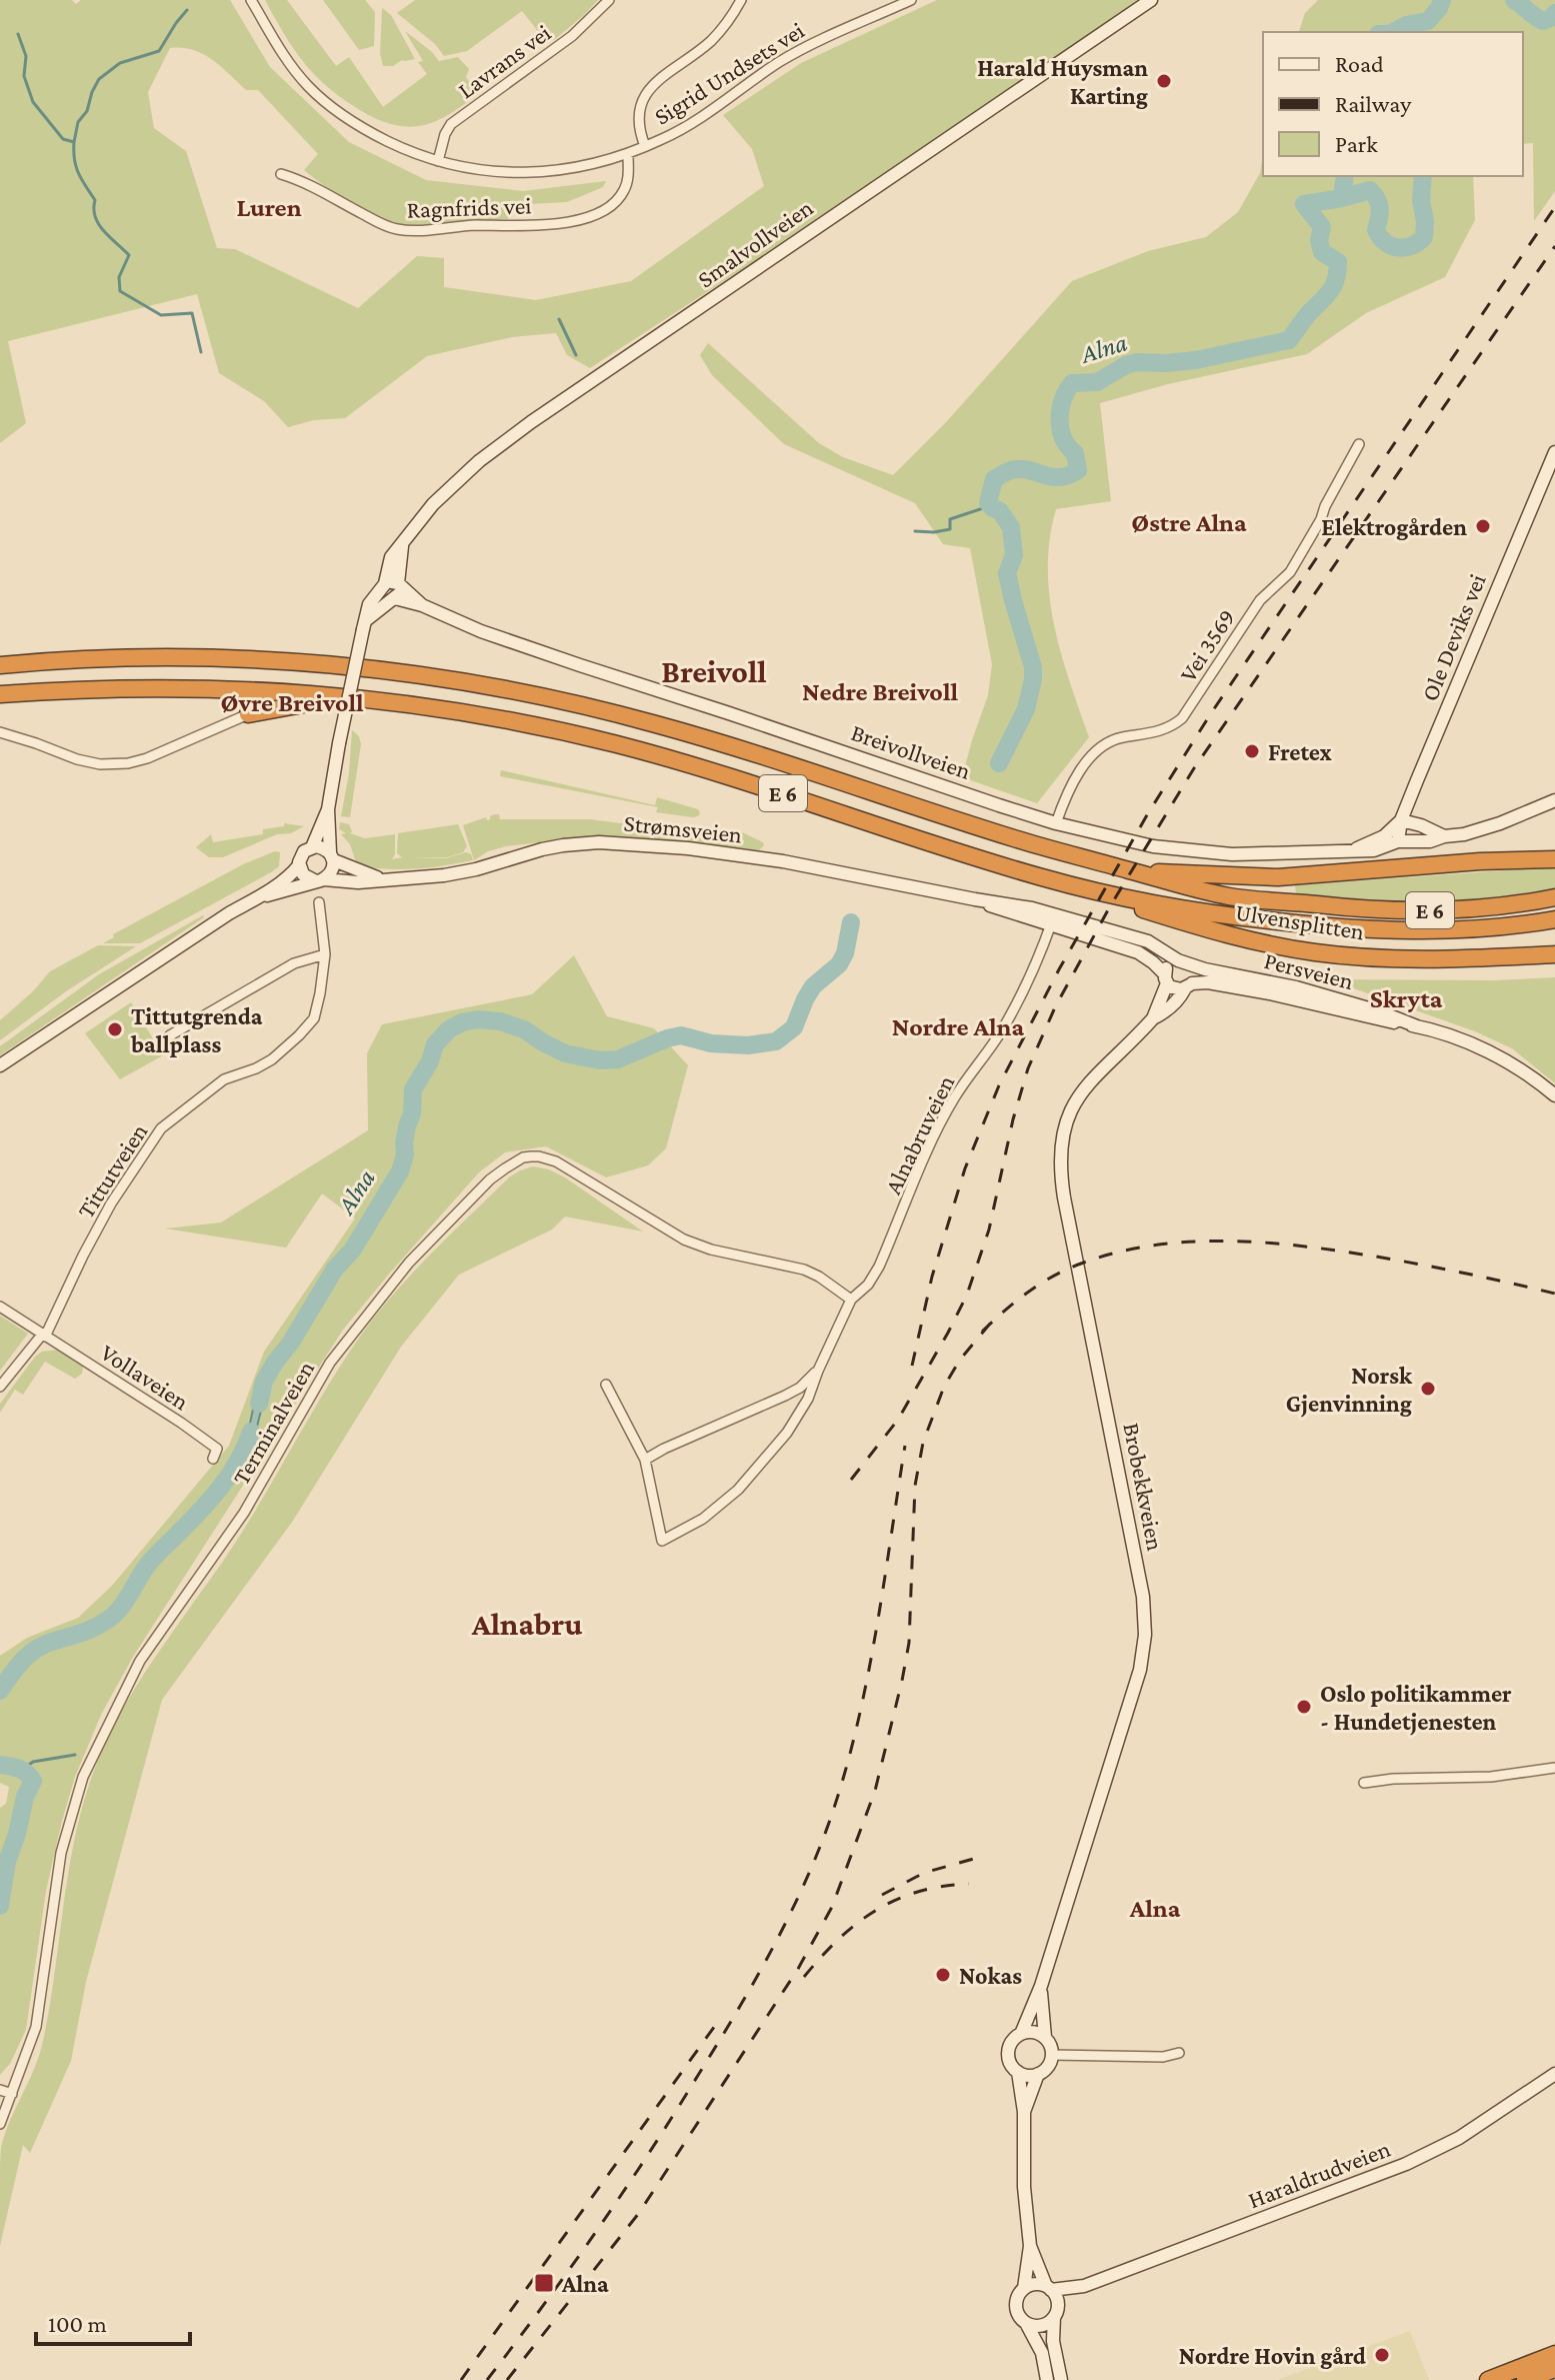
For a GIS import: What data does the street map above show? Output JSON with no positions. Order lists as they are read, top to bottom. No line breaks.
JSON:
{"streets":{"highway":["E 6","Ulvensplitten"],"street":["Lavrans vei","Sigrid Undsets vei","Ragnfrids vei","Smalvollveien","Ole Deviks vei","Vei 3569","Breivollveien","Strømsveien","Persveien","Alnabruveien","Tittutveien","Vollaveien","Terminalveien","Brobekkveien","Haraldrudveien"]},"crossings":[["Lavrans vei","Sigrid Undsets vei"],["Sigrid Undsets vei","Ragnfrids vei"],["Smalvollveien","Breivollveien"],["Smalvollveien","Strømsveien"],["Ole Deviks vei","Breivollveien"],["Vei 3569","Breivollveien"],["E 6","Ulvensplitten"],["Strømsveien","Persveien"],["Strømsveien","Alnabruveien"],["Strømsveien","Brobekkveien"],["Persveien","Brobekkveien"],["Alnabruveien","Terminalveien"],["Tittutveien","Vollaveien"]],"districts":["Luren","Østre Alna","Breivoll","Nedre Breivoll","Øvre Breivoll","Skryta","Nordre Alna","Alnabru","Alna"],"water":["Alna"],"places":{"other":["Harald Huysman Karting","Elektrogården","Fretex","Tittutgrenda ballplass","Norsk Gjenvinning","Oslo politikammer - Hundetjenesten","Nokas","Nordre Hovin gård"],"transit":["Alna"]},"legend":["Road","Railway","Park"],"scale_bar":"100 m"}
